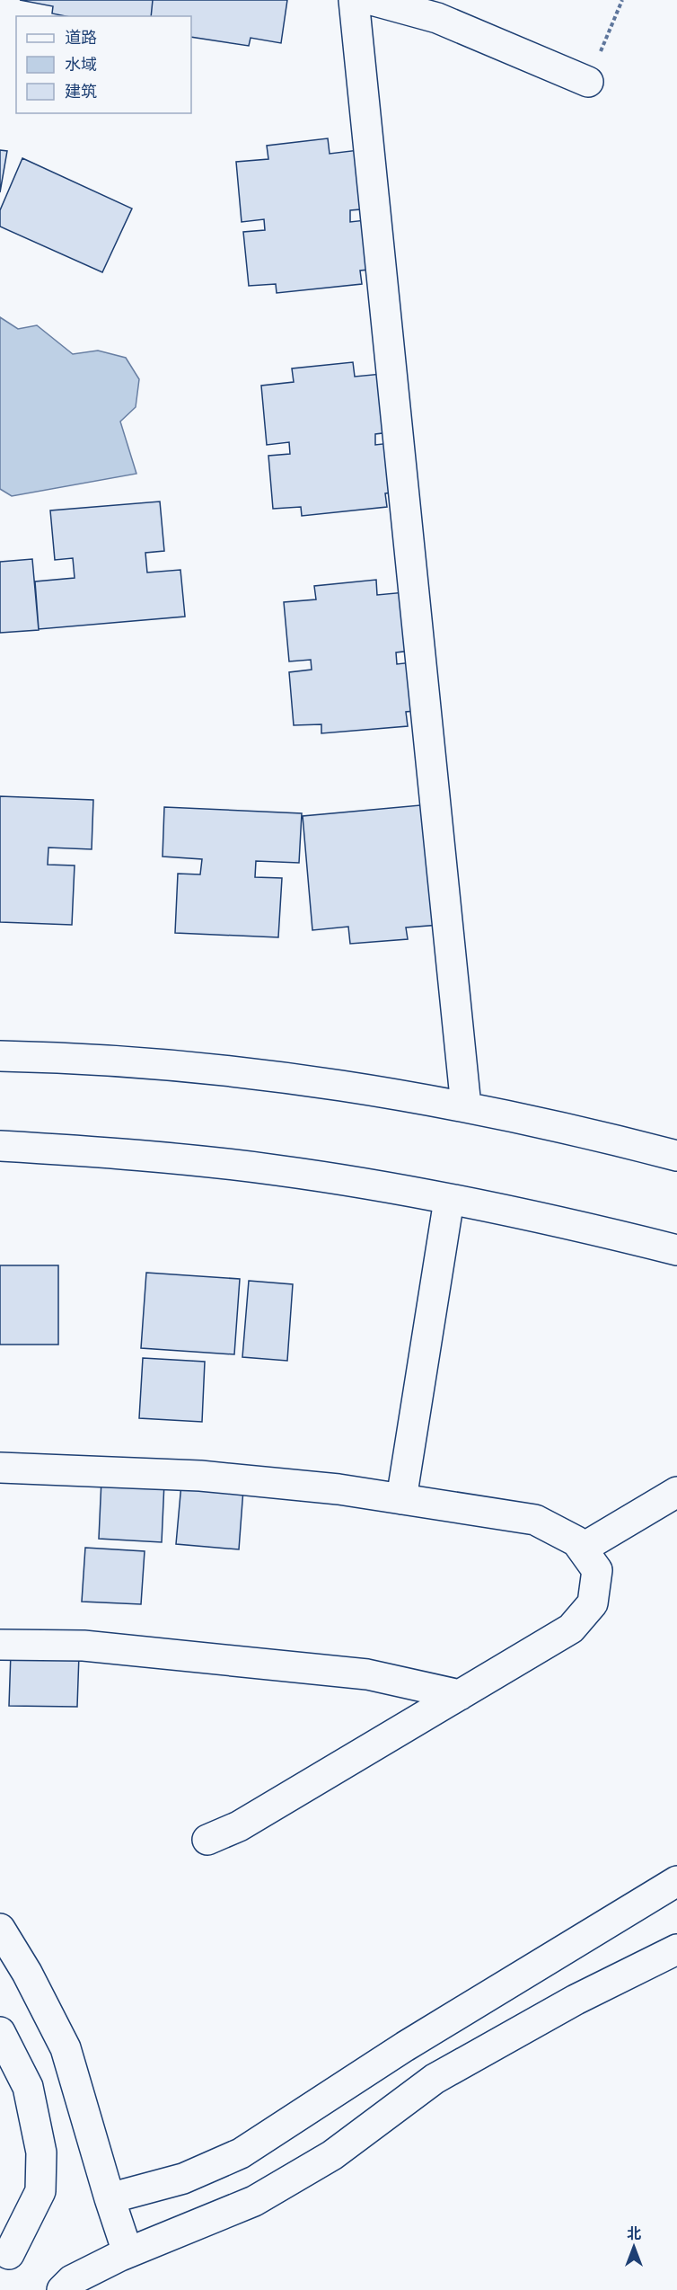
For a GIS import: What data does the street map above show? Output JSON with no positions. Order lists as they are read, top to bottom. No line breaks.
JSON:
{"legend":["道路","水域","建筑"],"north":"top"}
